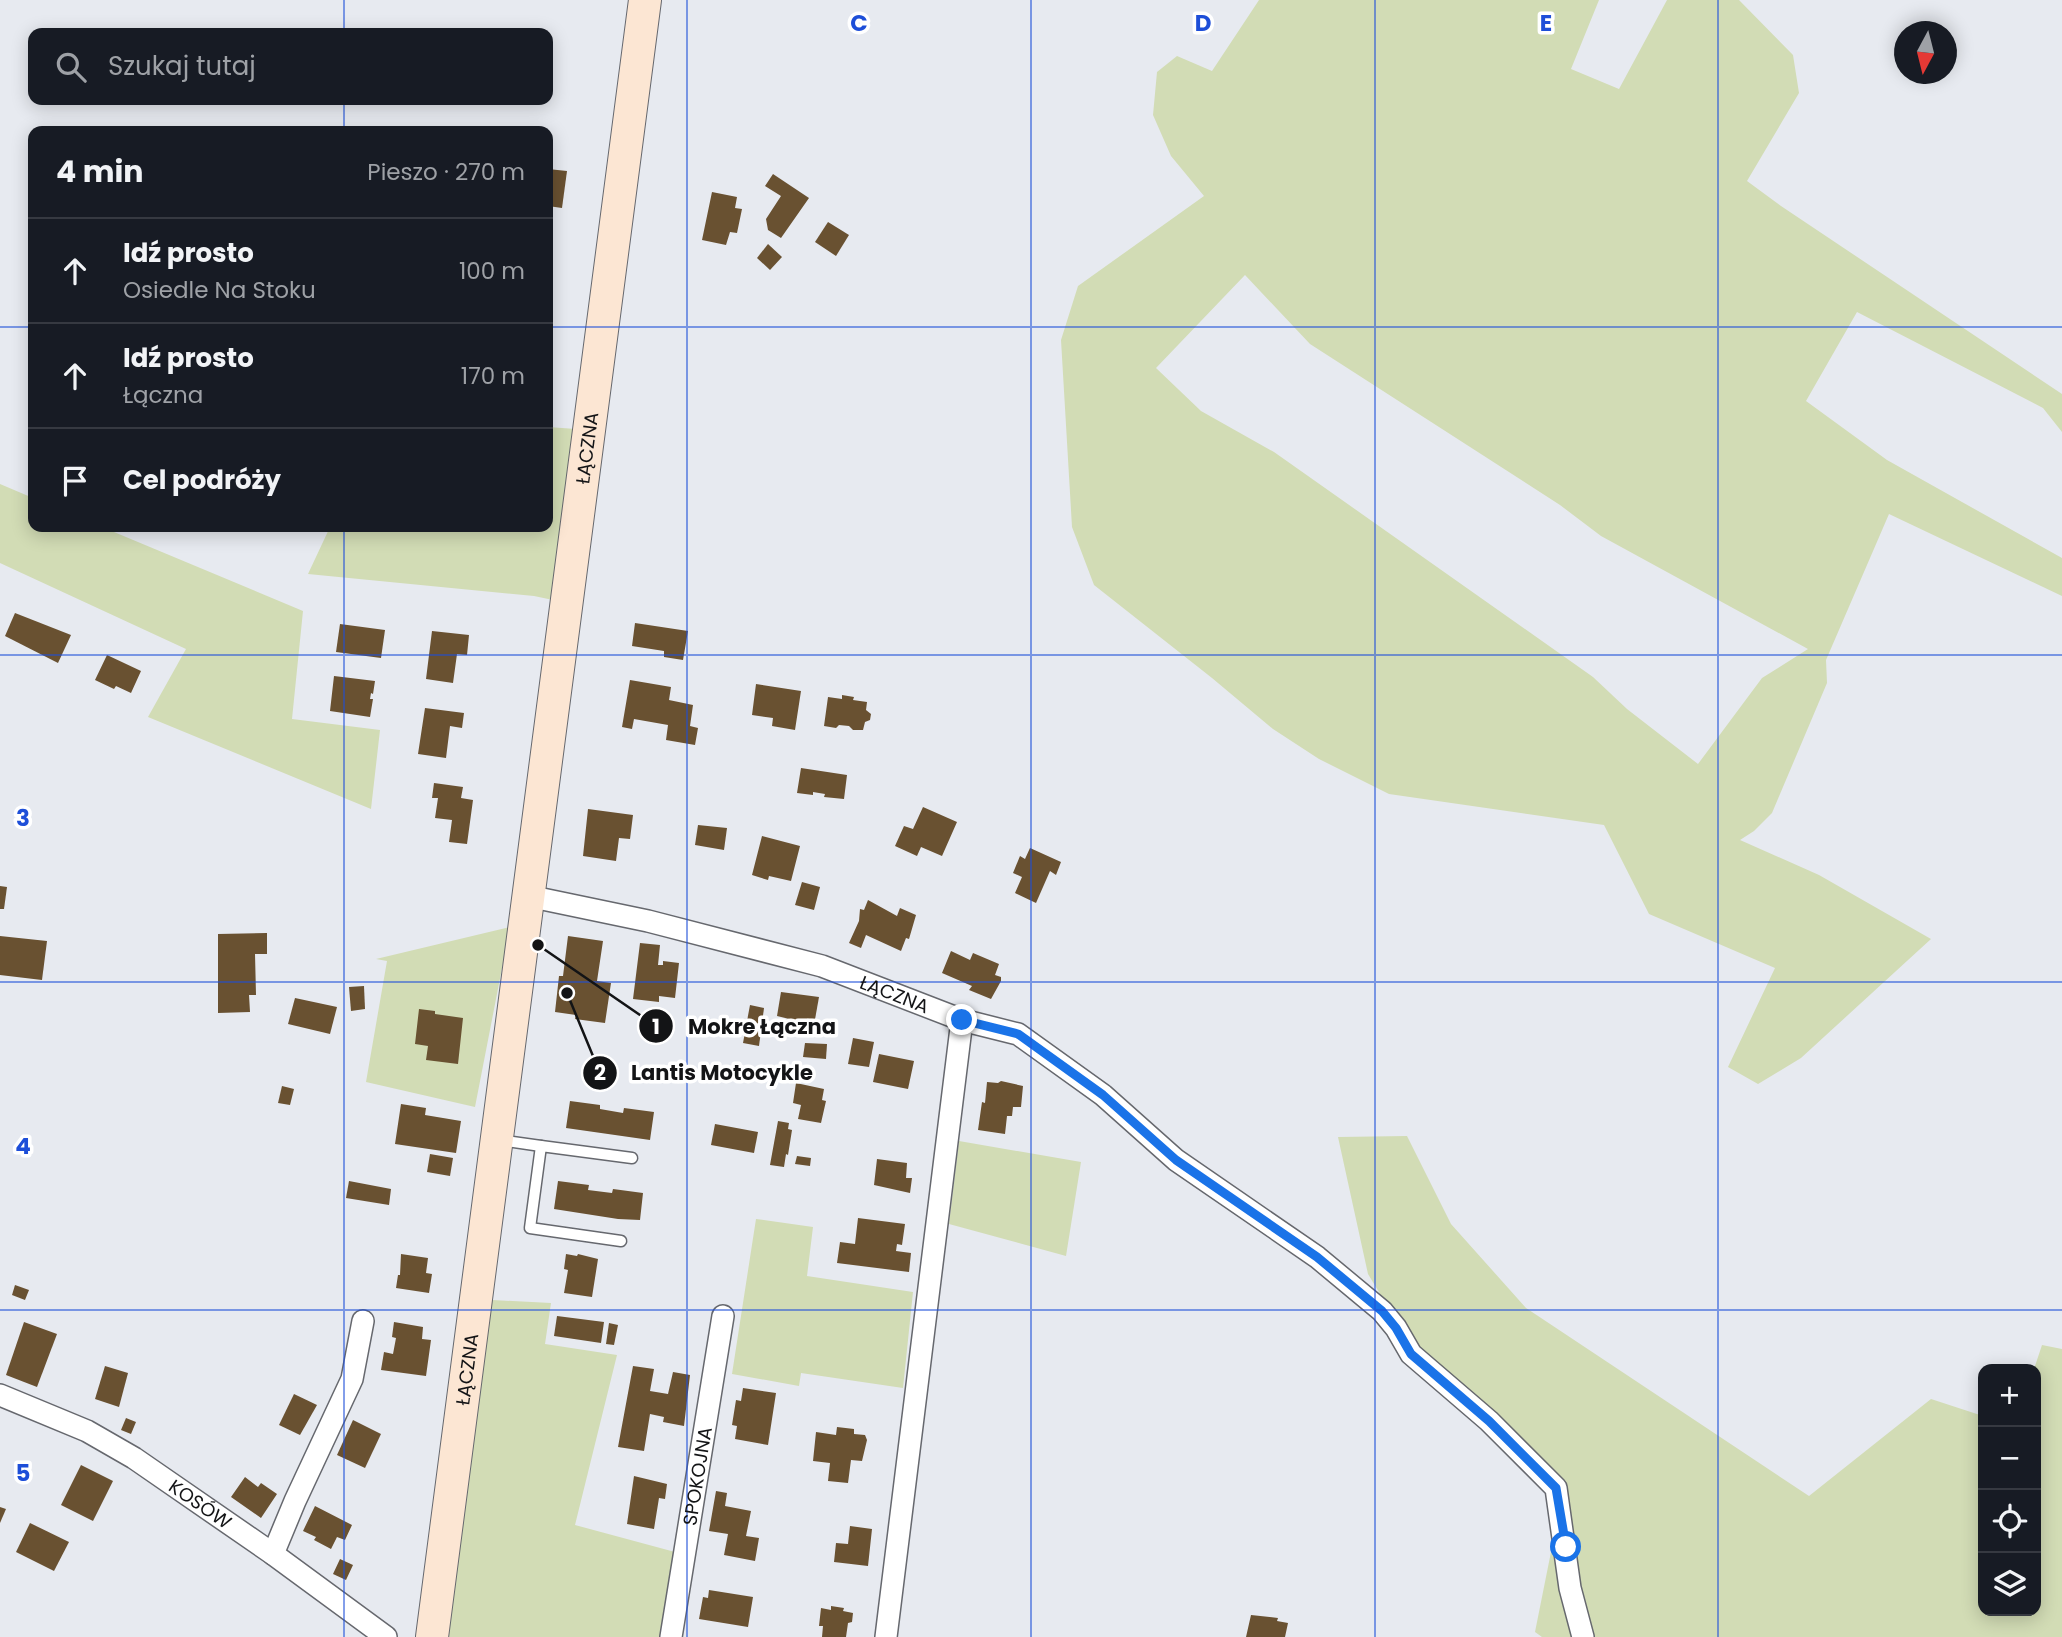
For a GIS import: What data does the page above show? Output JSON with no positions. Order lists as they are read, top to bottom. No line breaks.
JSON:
{"streets":{"street":["ŁĄCZNA","SPOKOJNA","KOSÓW"]},"places":["Mokre Łączna","Lantis Motocykle"],"north":"bottom","page":{"search":"Szukaj tutaj","heading":["4 min","Pieszo · 270 m"],"list":[["Idź prosto","Osiedle Na Stoku","100 m"],["Idź prosto","Łączna","170 m"],"Cel podróży"],"map_buttons":["+","−"]},"grid":{"columns":["C","D","E"],"rows":["3","4","5"]}}
